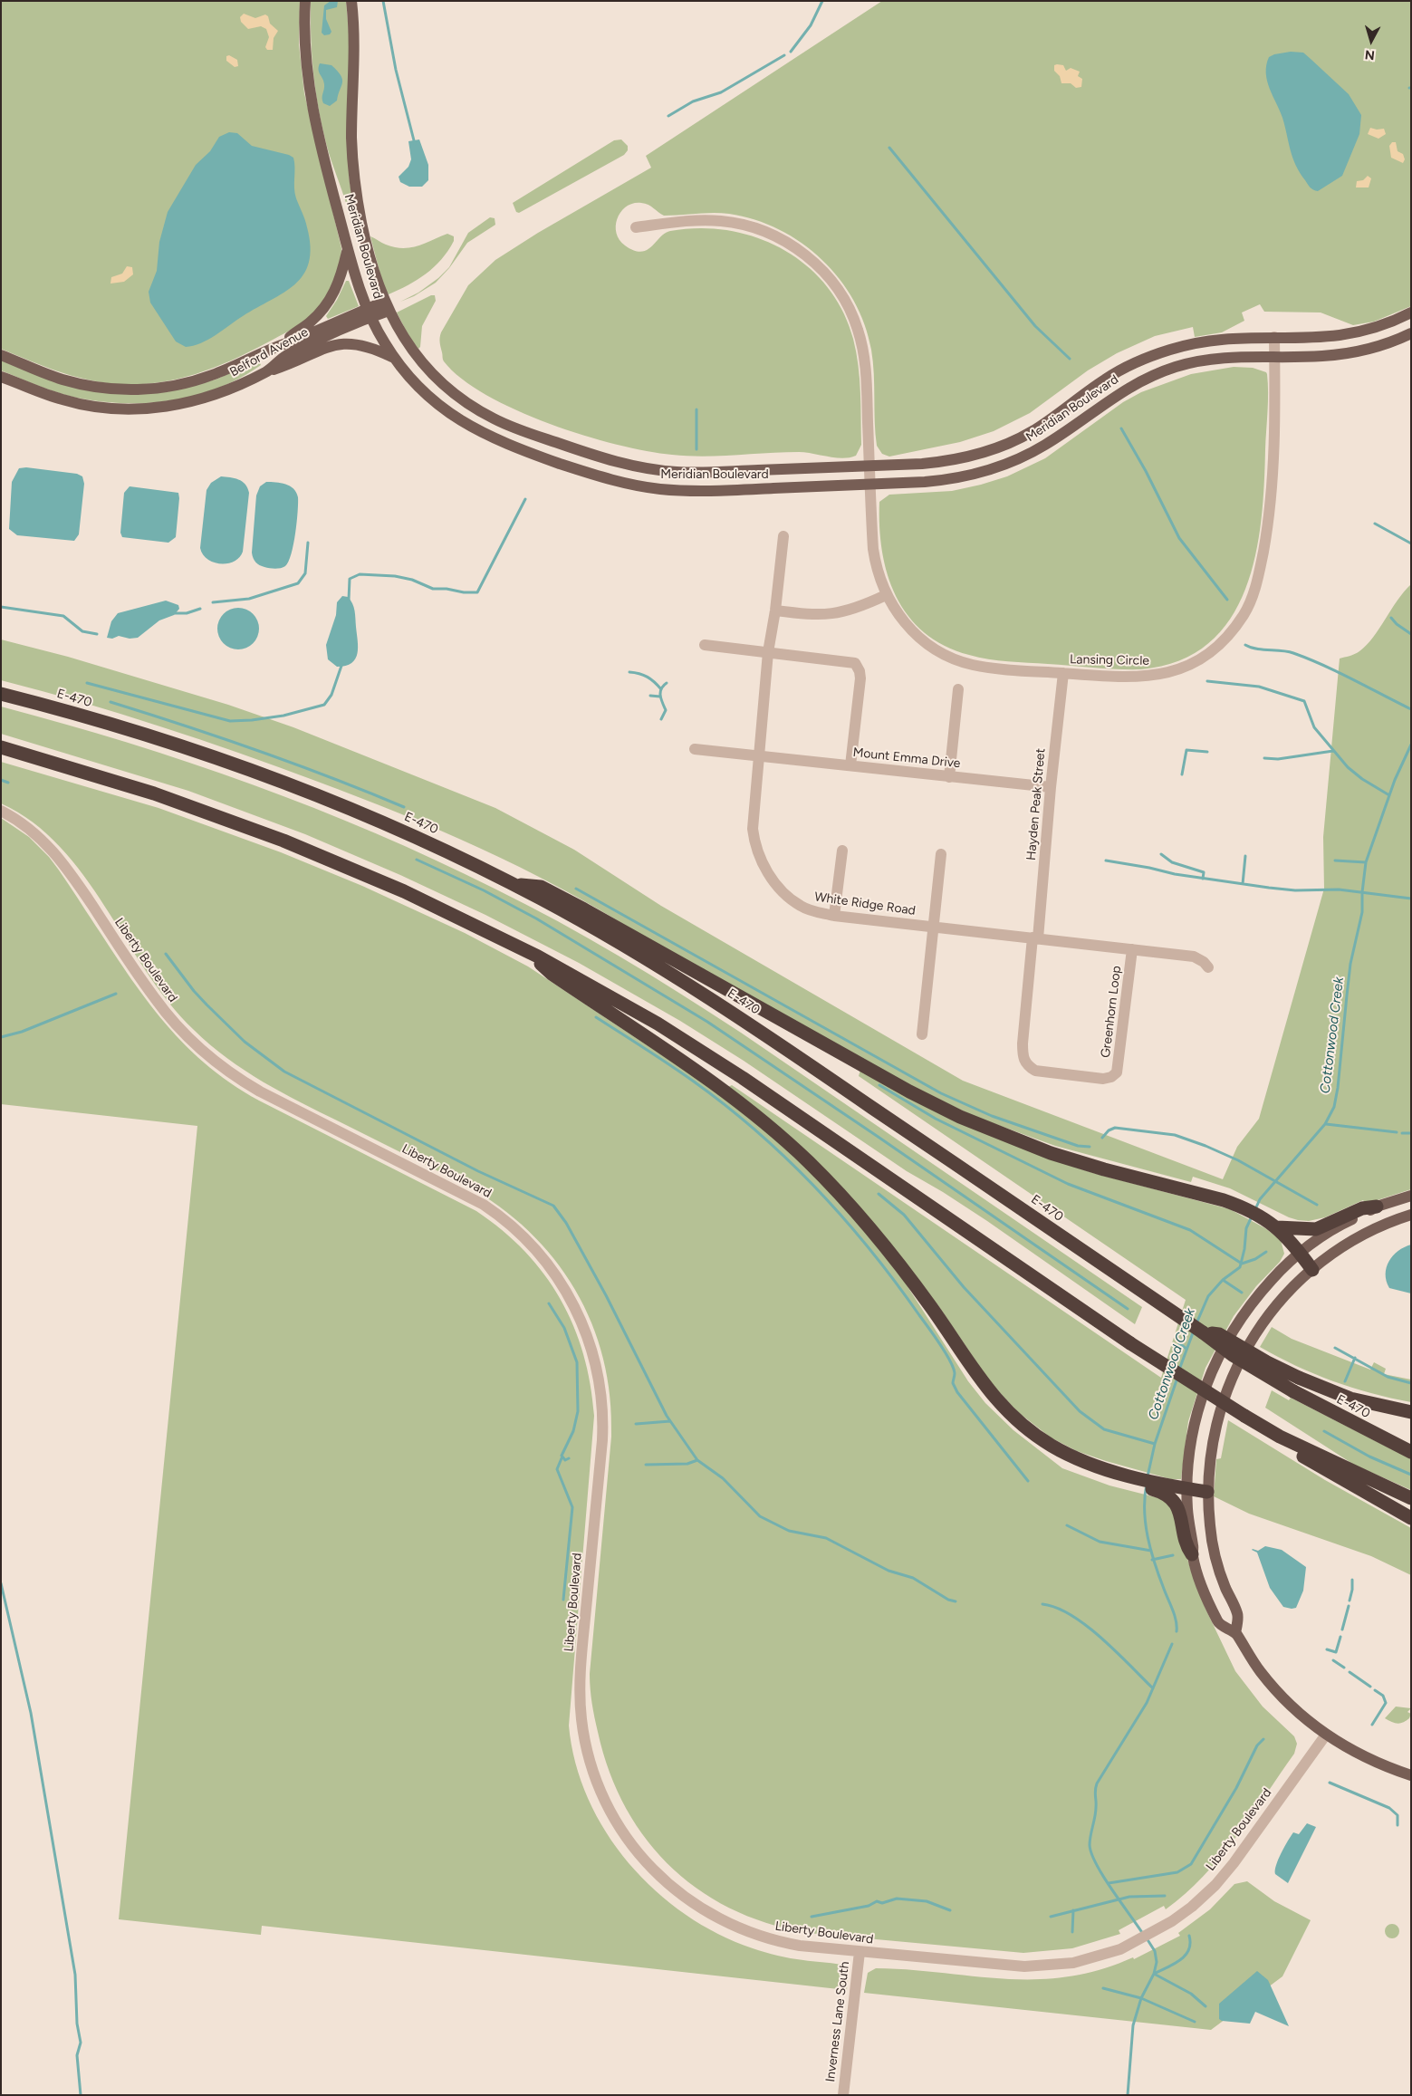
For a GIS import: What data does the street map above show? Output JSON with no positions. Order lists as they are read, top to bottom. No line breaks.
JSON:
{"streets":{"highway":["E-470"],"main road":["Meridian Boulevard","Belford Avenue"],"street":["Lansing Circle","Mount Emma Drive","Hayden Peak Street","White Ridge Road","Liberty Boulevard","Greenhorn Loop","Inverness Lane South"]},"crossings":[["Meridian Boulevard","Belford Avenue"],["Meridian Boulevard","Lansing Circle"],["Lansing Circle","Hayden Peak Street"],["Mount Emma Drive","Hayden Peak Street"],["Mount Emma Drive","White Ridge Road"],["Hayden Peak Street","White Ridge Road"],["Hayden Peak Street","Greenhorn Loop"],["White Ridge Road","Greenhorn Loop"],["Liberty Boulevard","Inverness Lane South"]],"water":["Cottonwood Creek"],"north":"bottom"}
